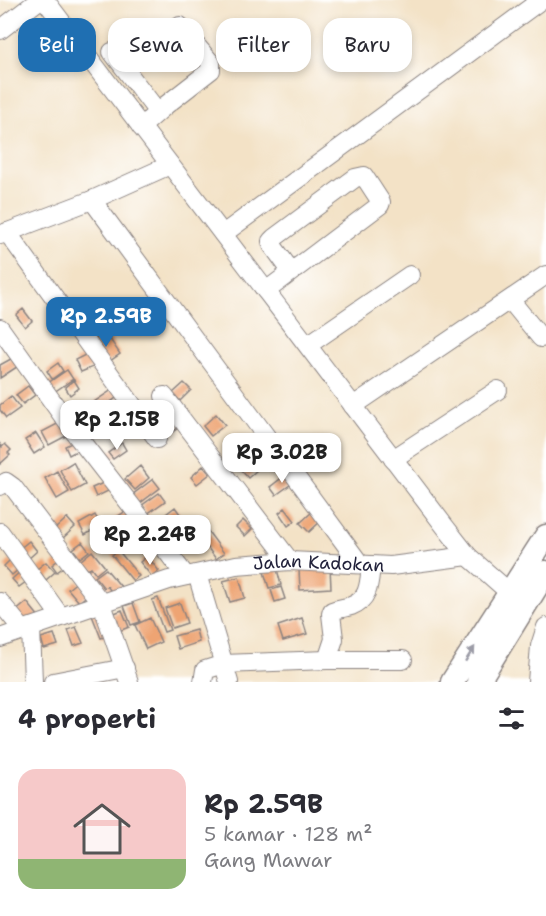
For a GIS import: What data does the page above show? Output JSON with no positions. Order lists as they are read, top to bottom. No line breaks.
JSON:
{"streets":{"street":["Jalan Kadokan"]},"page":{"chip":["Beli","Sewa","Filter","Baru"],"price":["Rp 2.59B","Rp 2.15B","Rp 3.02B","Rp 2.24B"],"heading":"4 properti","list":[{"name":"Rp 2.59B","note":"5 kamar · 128 m² · Gang Mawar"}]}}
